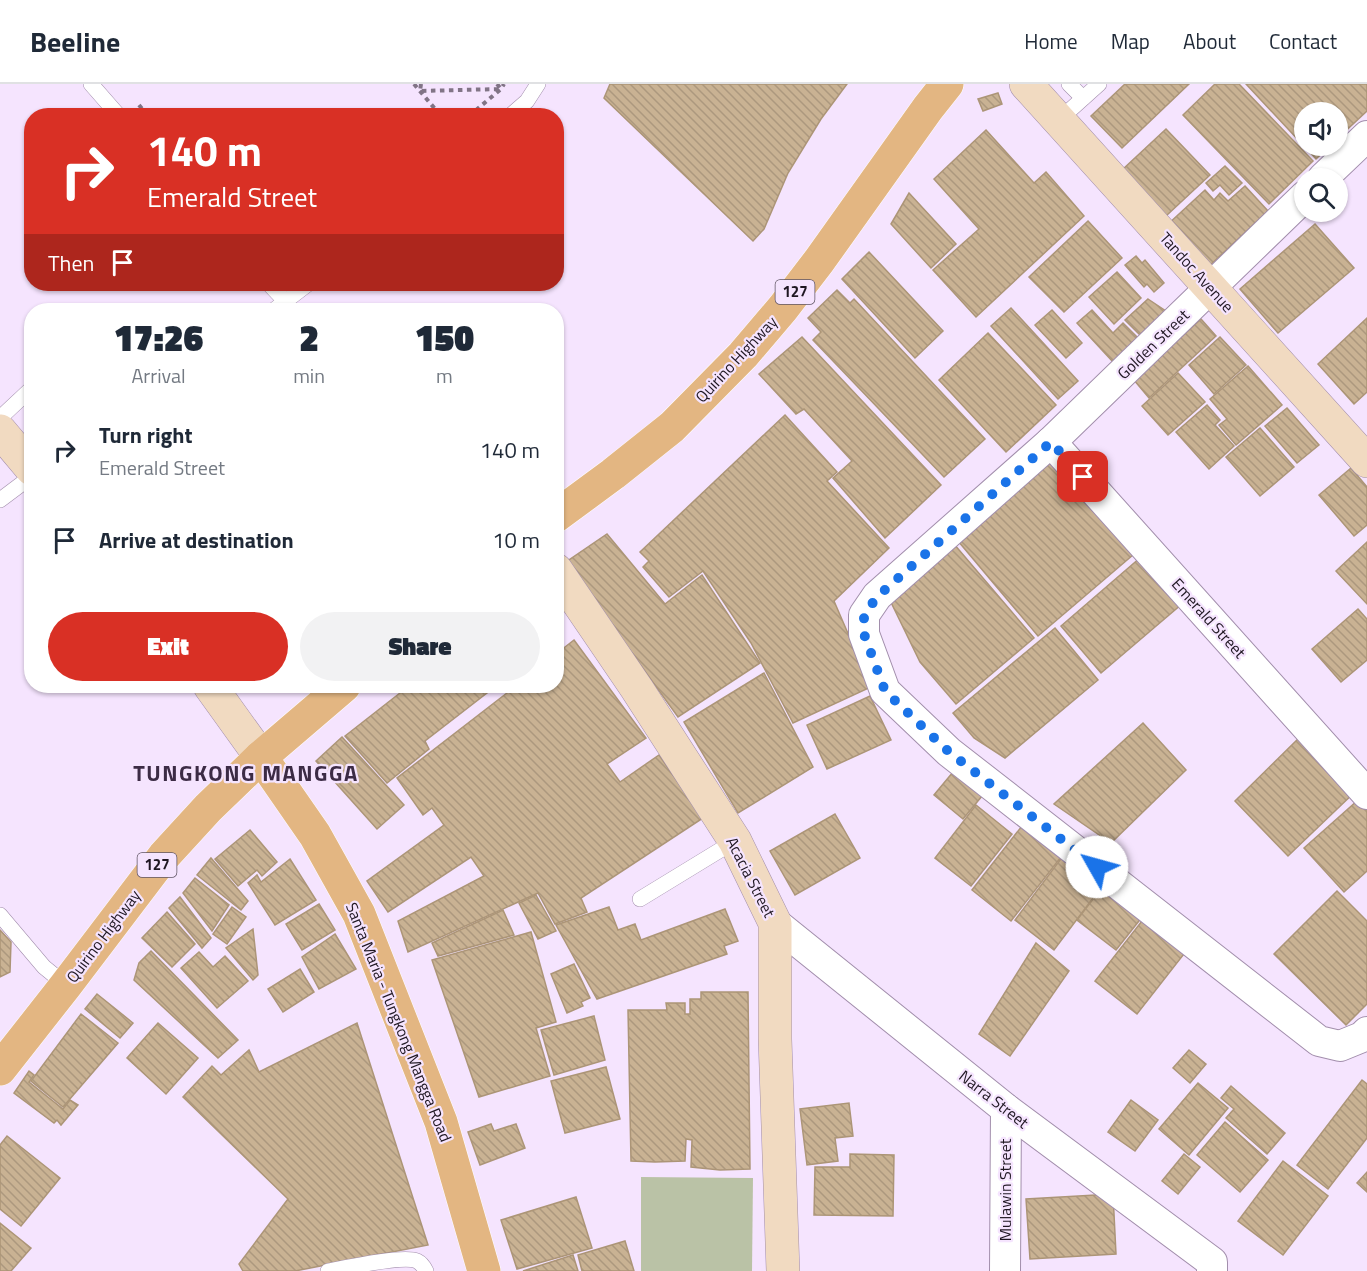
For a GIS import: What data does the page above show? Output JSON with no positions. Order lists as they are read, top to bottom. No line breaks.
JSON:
{"streets":{"main road":["127","Quirino Highway","Santa Maria - Tungkong Mangga Road"],"street":["Tandoc Avenue","Golden Street","Emerald Street","Acacia Street","Narra Street","Mulawin Street"]},"crossings":[["Tandoc Avenue","Golden Street"],["Golden Street","Emerald Street"],["Quirino Highway","Santa Maria - Tungkong Mangga Road"],["Acacia Street","Narra Street"],["Narra Street","Mulawin Street"]],"districts":["TUNGKONG MANGGA"],"page":{"header":"Beeline","nav":["Home","Map","About","Contact"],"turn":["140 m","Emerald Street"],"then":"Then","eta":["17:26","Arrival","2","min","150","m"],"list":[{"name":"Turn right","note":"Emerald Street","value":"140 m"},{"name":"Arrive at destination","value":"10 m"}],"buttons":["Exit","Share"]}}
